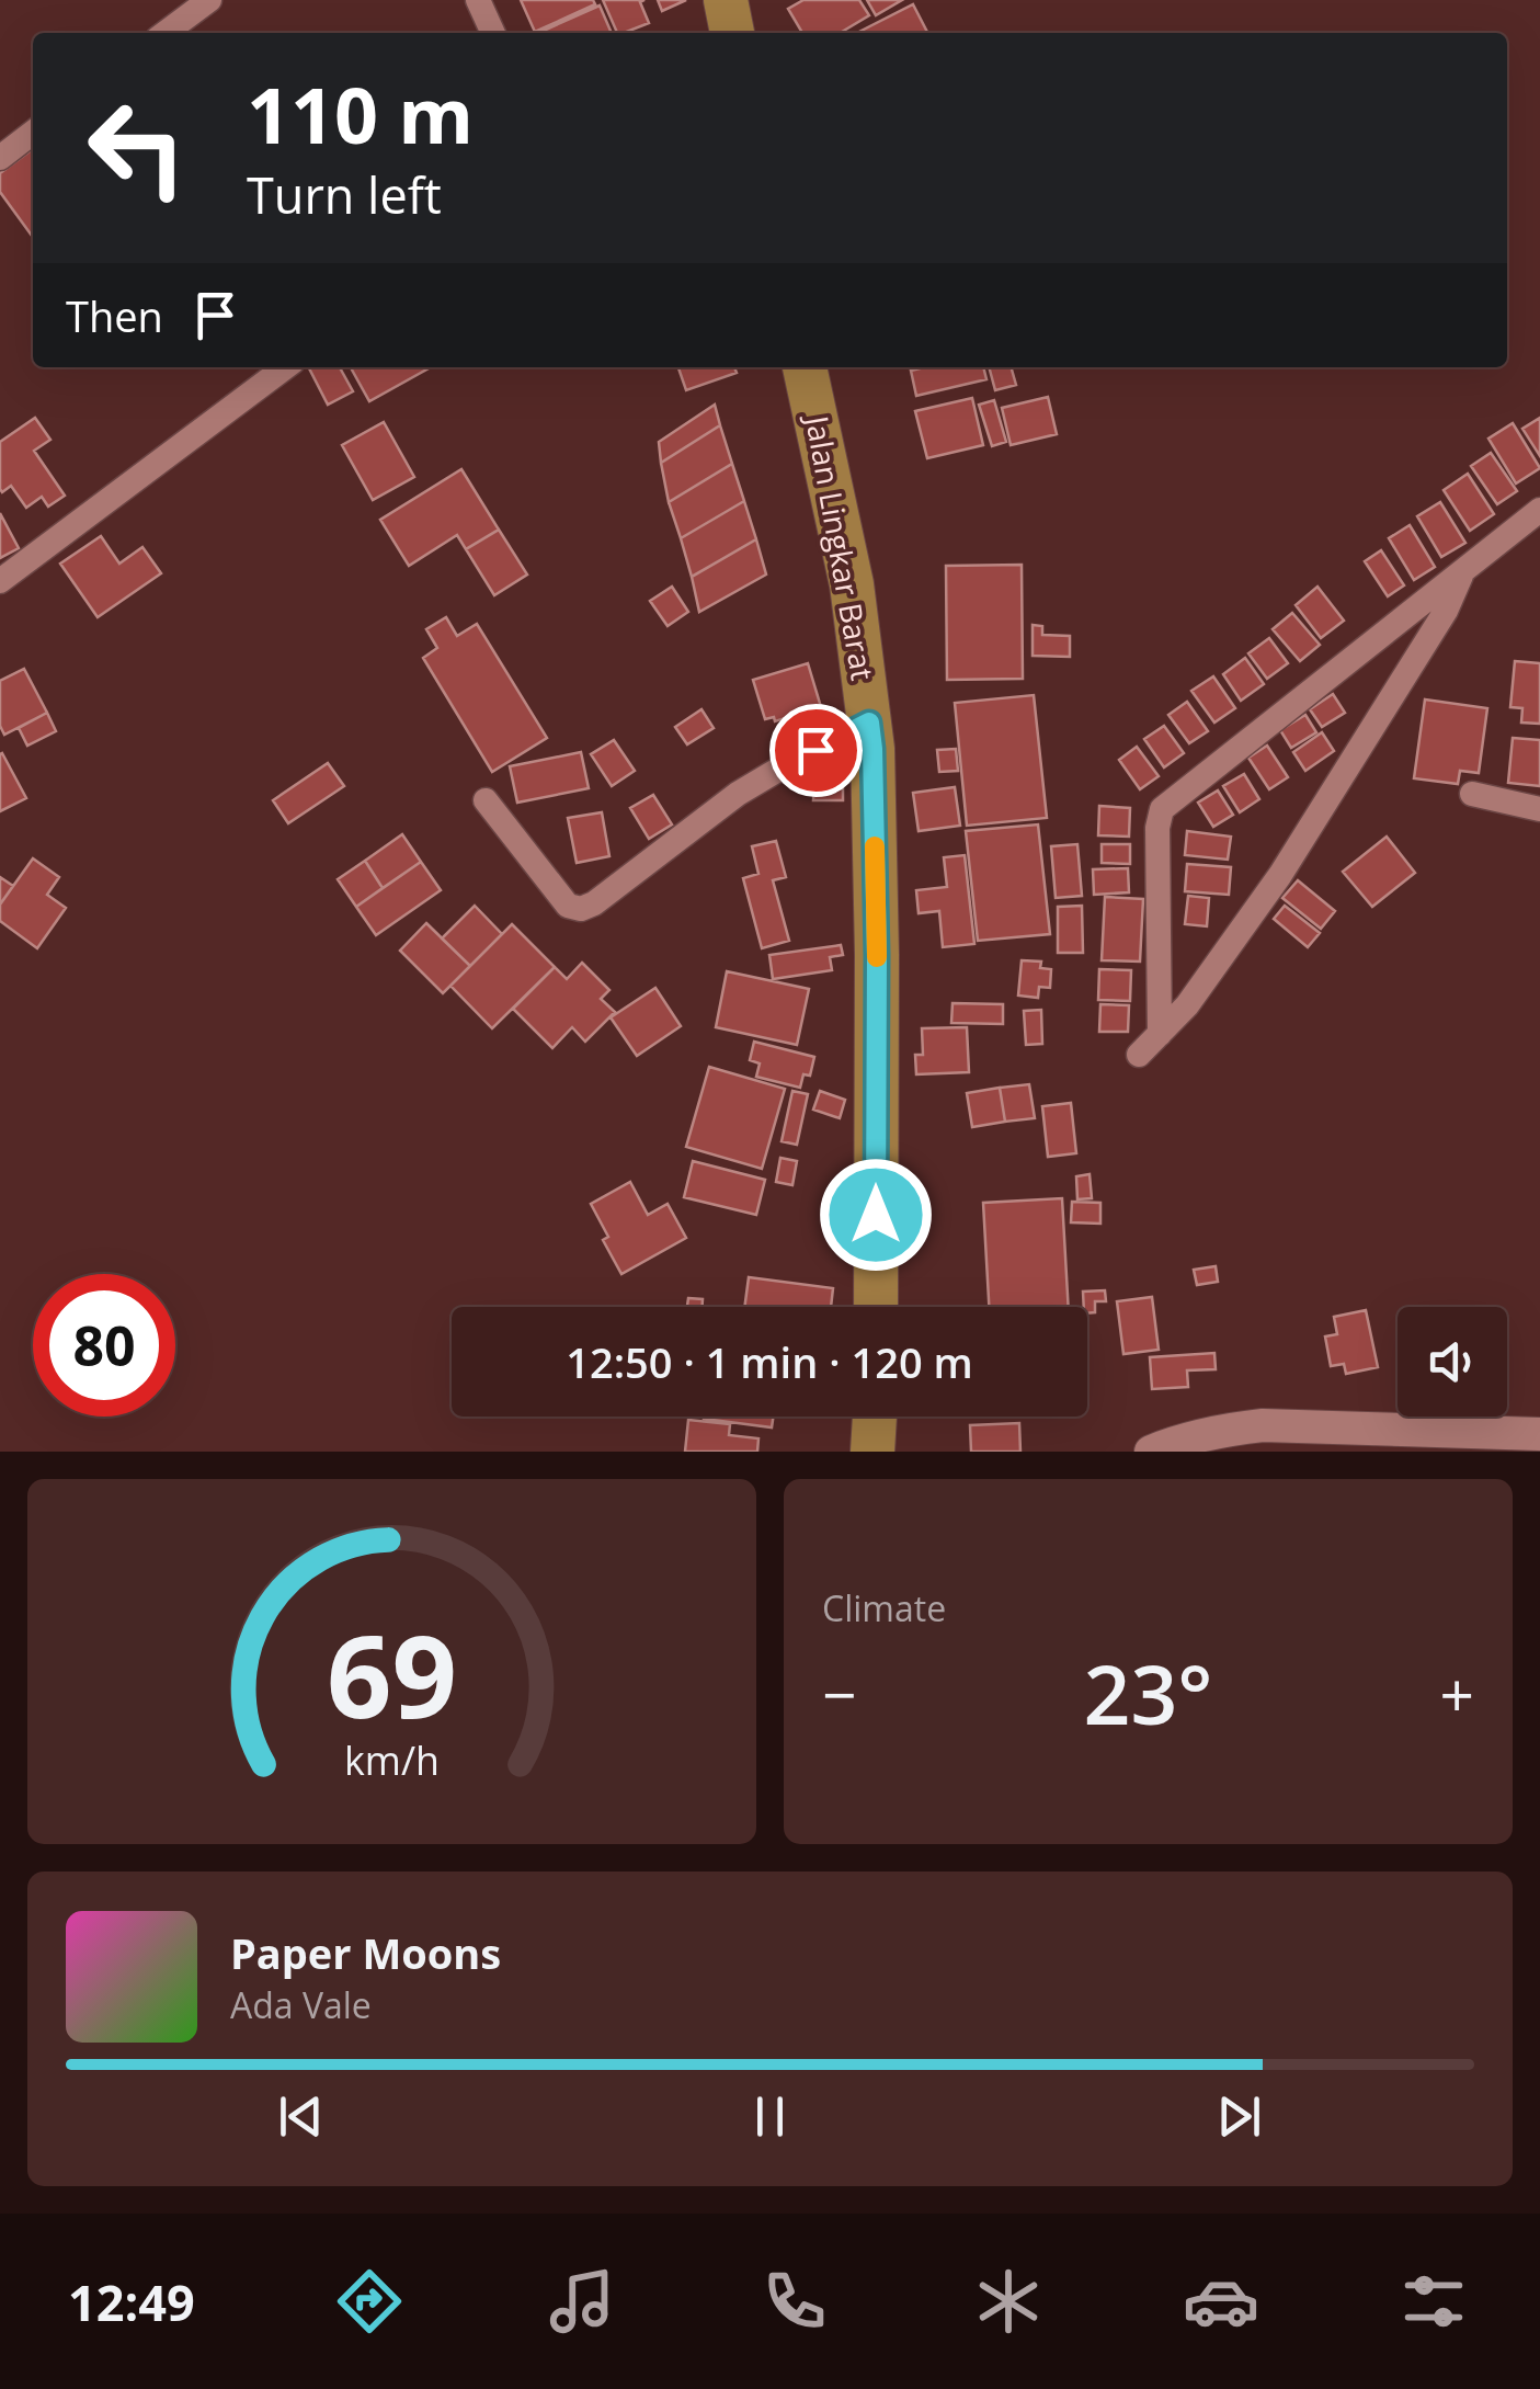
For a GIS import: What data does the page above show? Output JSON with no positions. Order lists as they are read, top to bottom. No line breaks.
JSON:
{"streets":{"highway":["Jalan Lingkar Barat"]},"page":{"turn":["110 m","Turn left"],"then":"Then","limit":"80","trip":"12:50 · 1 min · 120 m","tile":"Climate","heat":["−","23°","+"],"song":["Paper Moons","Ada Vale"],"tabs":"12:49","gauge":["69","km/h"]}}
